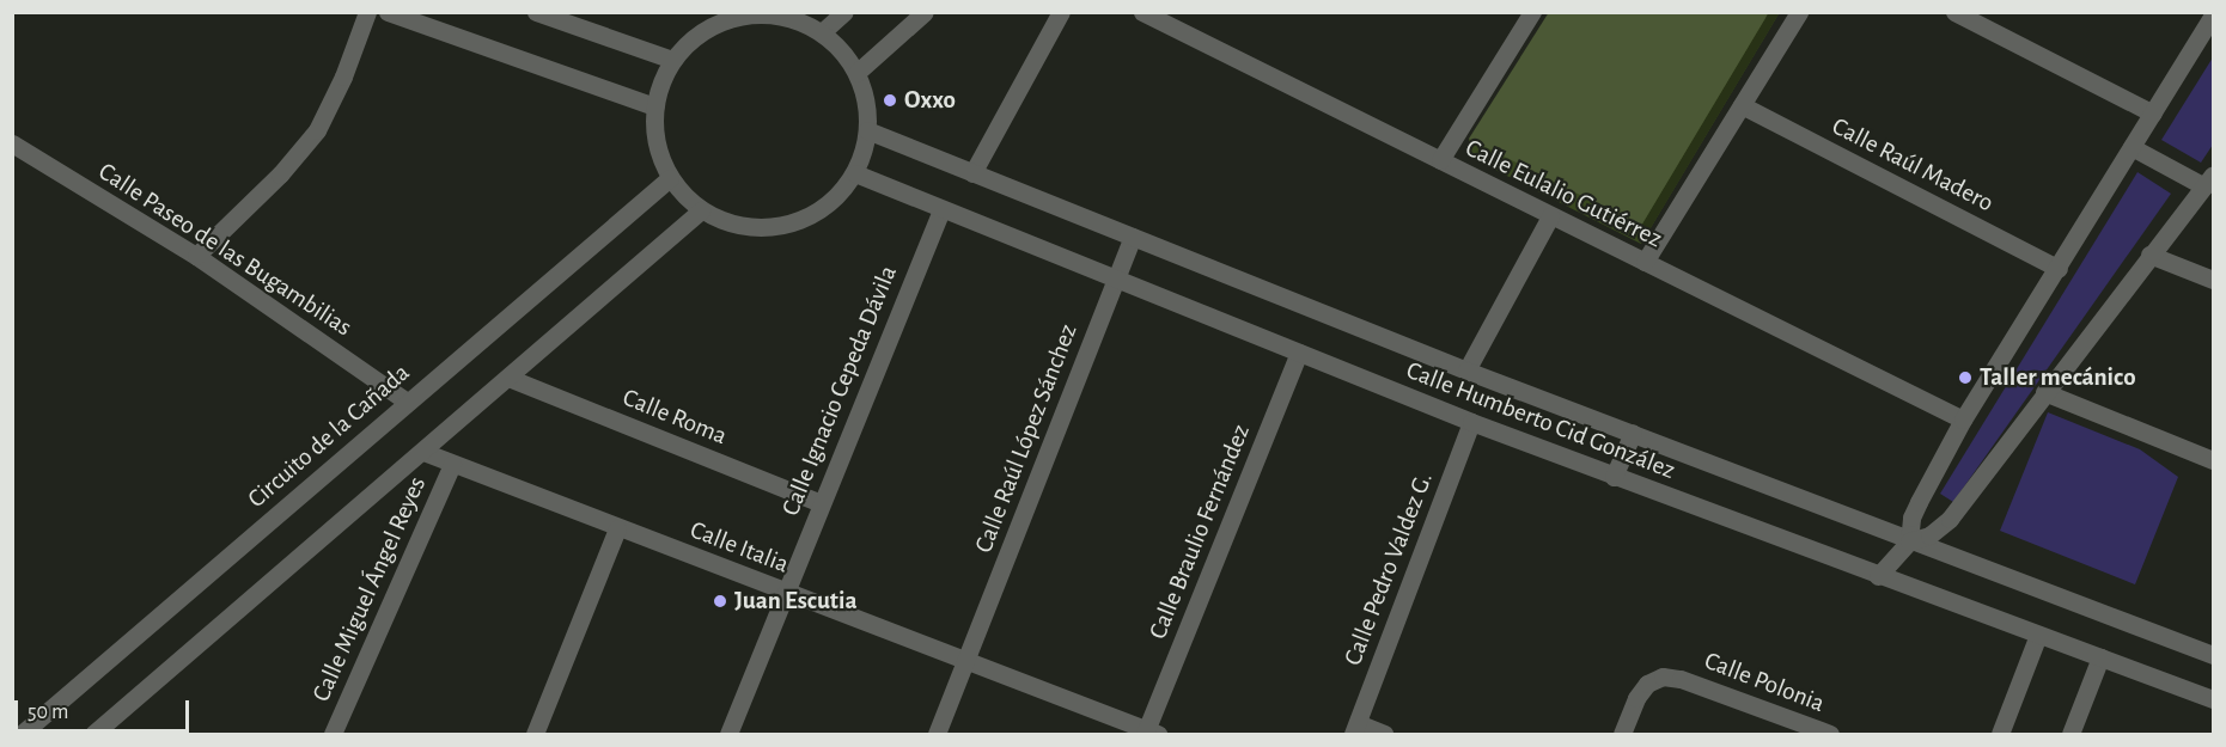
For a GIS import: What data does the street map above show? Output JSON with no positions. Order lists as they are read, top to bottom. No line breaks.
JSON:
{"streets":{"street":["Calle Raúl Madero","Calle Eulalio Gutiérrez","Calle Paseo de las Bugambilias","Calle Ignacio Cepeda Dávila","Calle Roma","Calle Humberto Cid González","Circuito de la Cañada","Calle Raúl López Sánchez","Calle Braulio Fernández","Calle Italia","Calle Pedro Valdez G.","Calle Miguel Ángel Reyes","Calle Polonia"]},"crossings":[["Calle Paseo de las Bugambilias","Circuito de la Cañada"],["Calle Ignacio Cepeda Dávila","Calle Roma"],["Calle Ignacio Cepeda Dávila","Calle Humberto Cid González"],["Calle Ignacio Cepeda Dávila","Calle Italia"],["Calle Humberto Cid González","Circuito de la Cañada"],["Calle Humberto Cid González","Calle Raúl López Sánchez"],["Calle Humberto Cid González","Calle Braulio Fernández"],["Calle Humberto Cid González","Calle Pedro Valdez G."],["Calle Raúl López Sánchez","Calle Italia"],["Calle Braulio Fernández","Calle Italia"],["Calle Italia","Calle Miguel Ángel Reyes"]],"places":["Oxxo","Taller mecánico","Juan Escutia"],"scale_bar":"50 m"}
